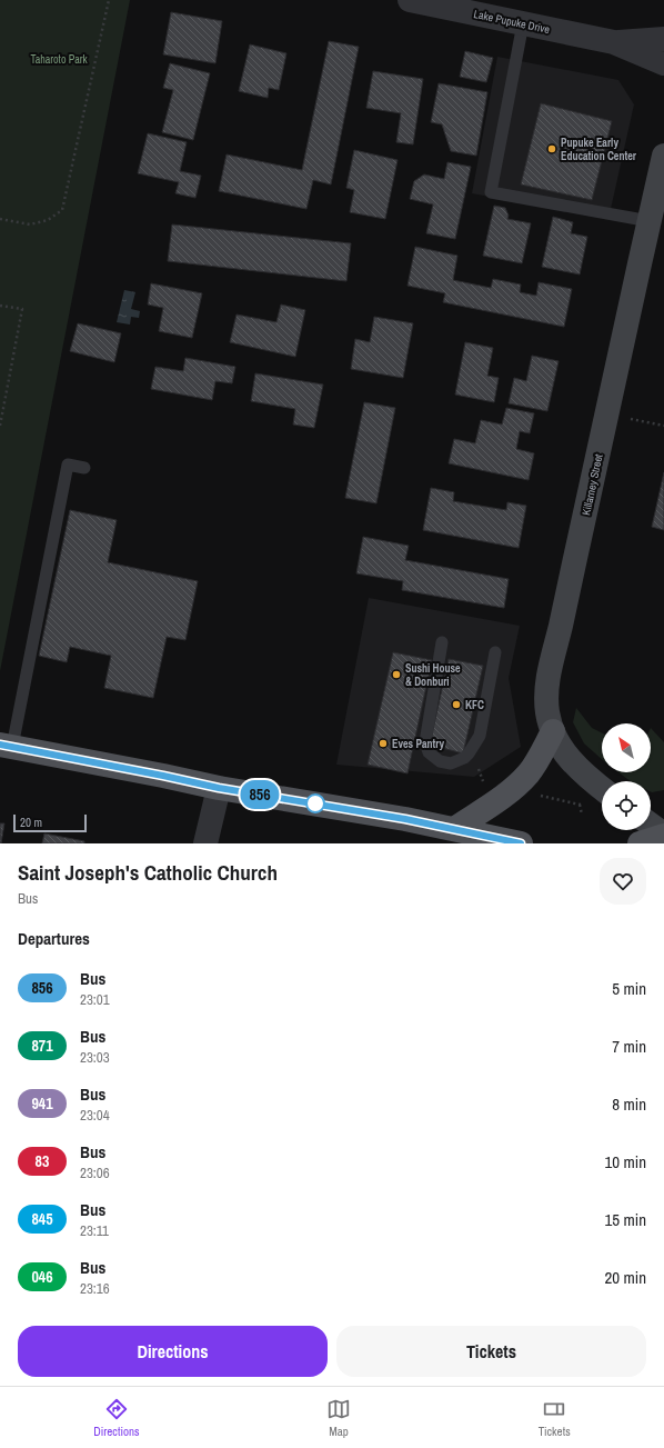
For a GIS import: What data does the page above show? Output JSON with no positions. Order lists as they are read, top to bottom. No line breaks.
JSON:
{"streets":{"main road":["Killarney Street"],"street":["Lake Pupuke Drive"]},"parks":["Taharoto Park"],"places":["Pupuke Early Education Center","Sushi House & Donburi","KFC","Eves Pantry"],"lines":["bus line 856"],"scale_bar":"20 m","north":"top left","page":{"on_map":"856","scale":"20 m","heading":[["Saint Joseph's Catholic Church","Bus"],"Departures"],"list":[{"mark":"856","name":"Bus","note":"23:01","value":"5 min"},{"mark":"871","name":"Bus","note":"23:03","value":"7 min"},{"mark":"941","name":"Bus","note":"23:04","value":"8 min"},{"mark":"83","name":"Bus","note":"23:06","value":"10 min"},{"mark":"845","name":"Bus","note":"23:11","value":"15 min"},{"mark":"046","name":"Bus","note":"23:16","value":"20 min"}],"buttons":["Directions","Tickets"],"tabs":["Directions","Map","Tickets"]}}
